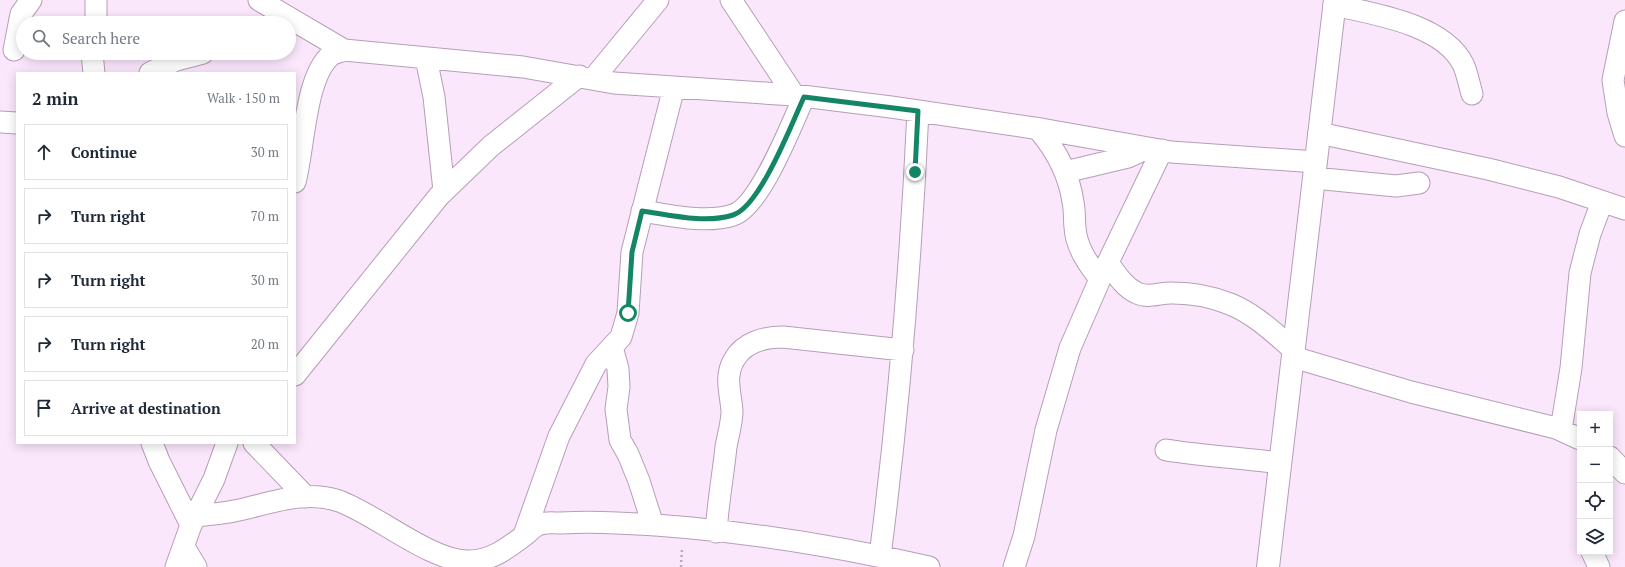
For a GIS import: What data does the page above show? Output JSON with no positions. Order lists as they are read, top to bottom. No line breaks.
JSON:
{"page":{"search":"Search here","heading":["2 min","Walk · 150 m"],"list":[["Continue","30 m"],["Turn right","70 m"],["Turn right","30 m"],["Turn right","20 m"],"Arrive at destination"],"map_buttons":["+","−"]}}
